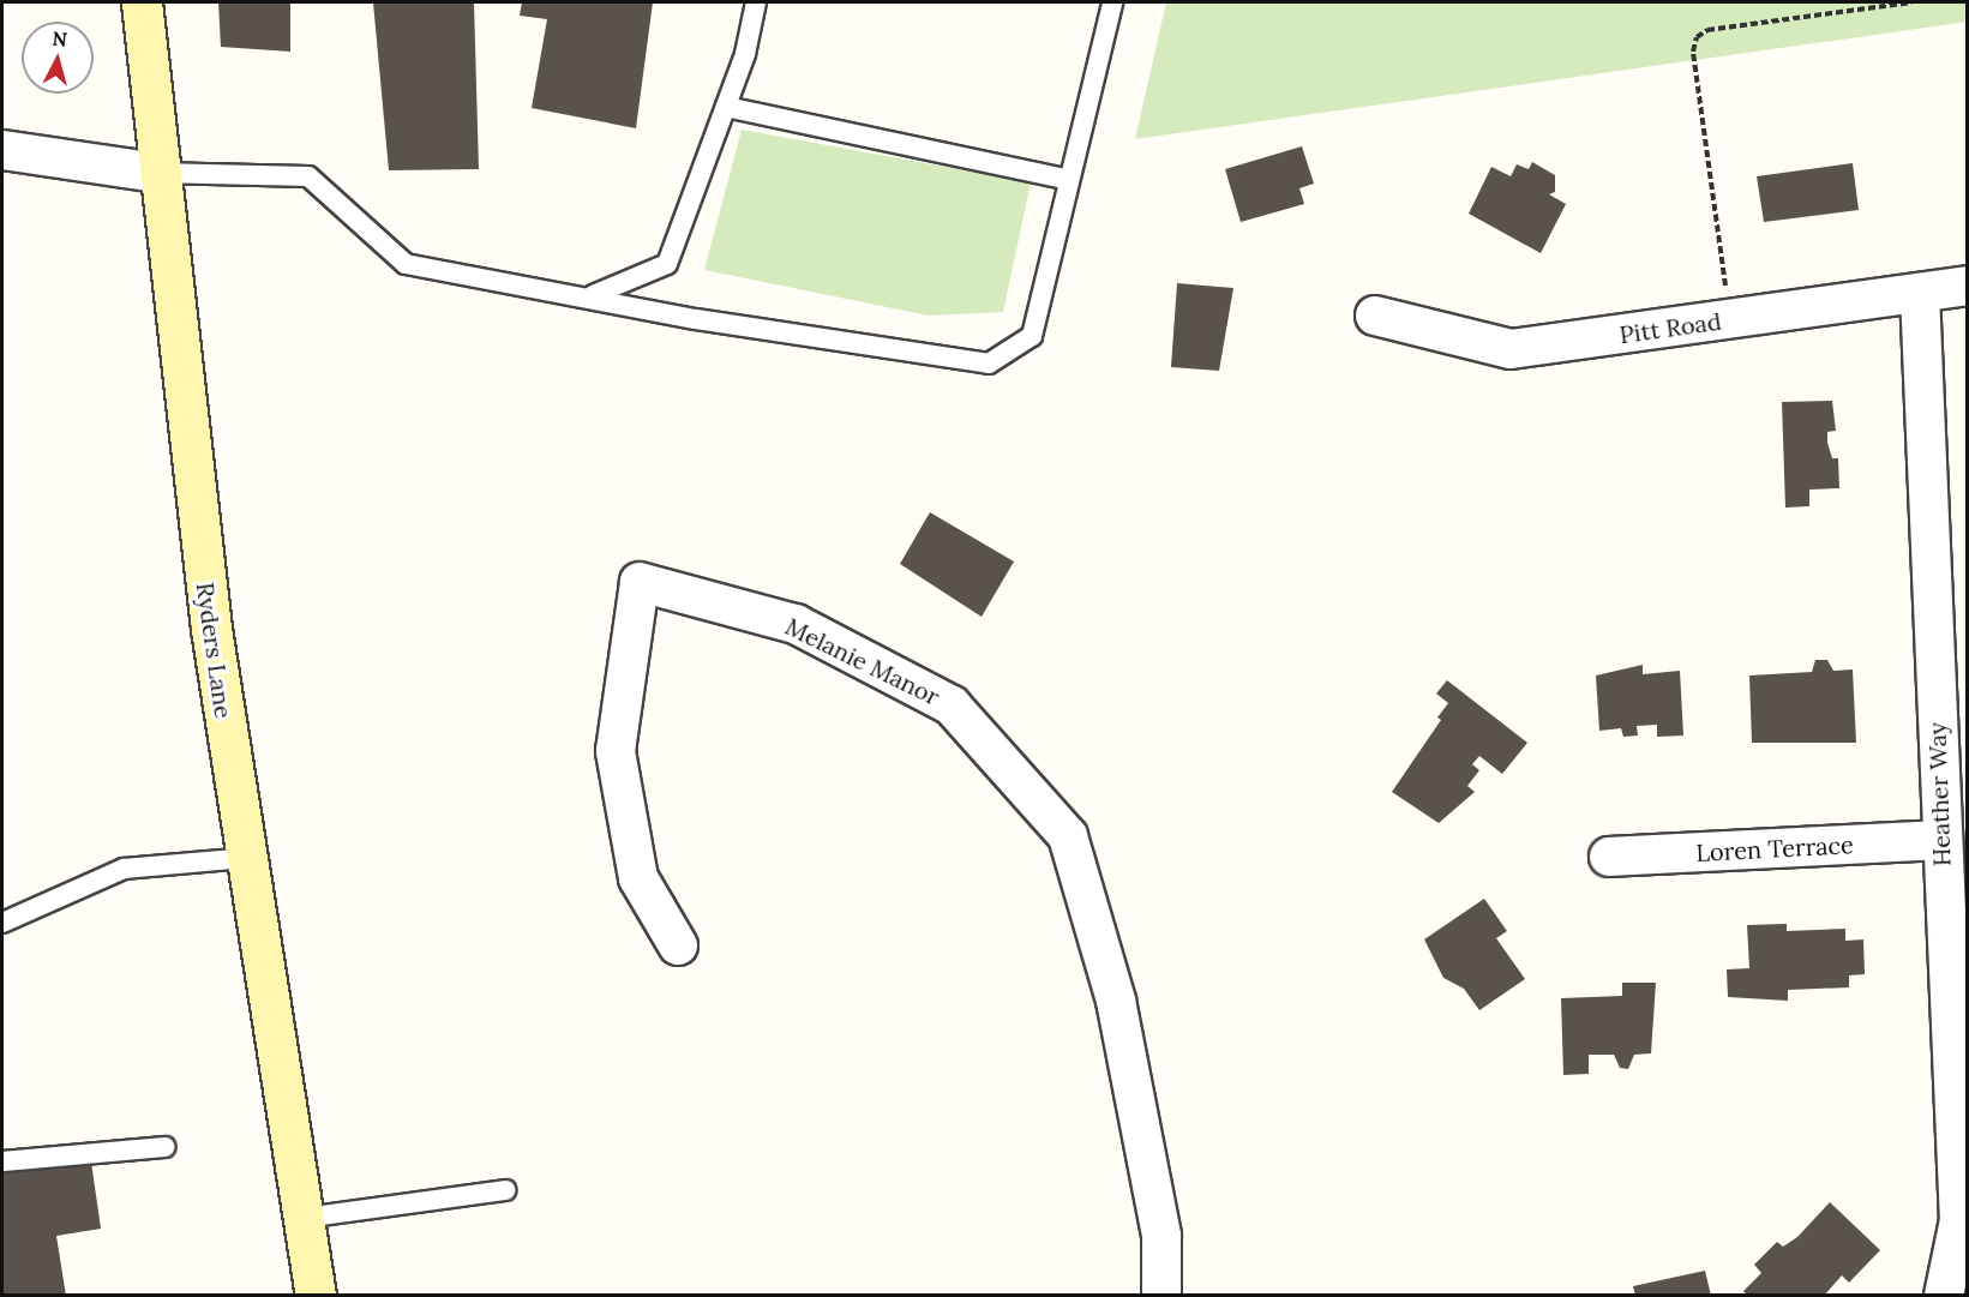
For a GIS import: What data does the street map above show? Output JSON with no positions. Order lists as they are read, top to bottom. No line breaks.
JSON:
{"streets":{"main road":["Ryders Lane"],"street":["Pitt Road","Melanie Manor","Heather Way","Loren Terrace"]},"crossings":[["Pitt Road","Heather Way"],["Heather Way","Loren Terrace"]],"north":"top"}
